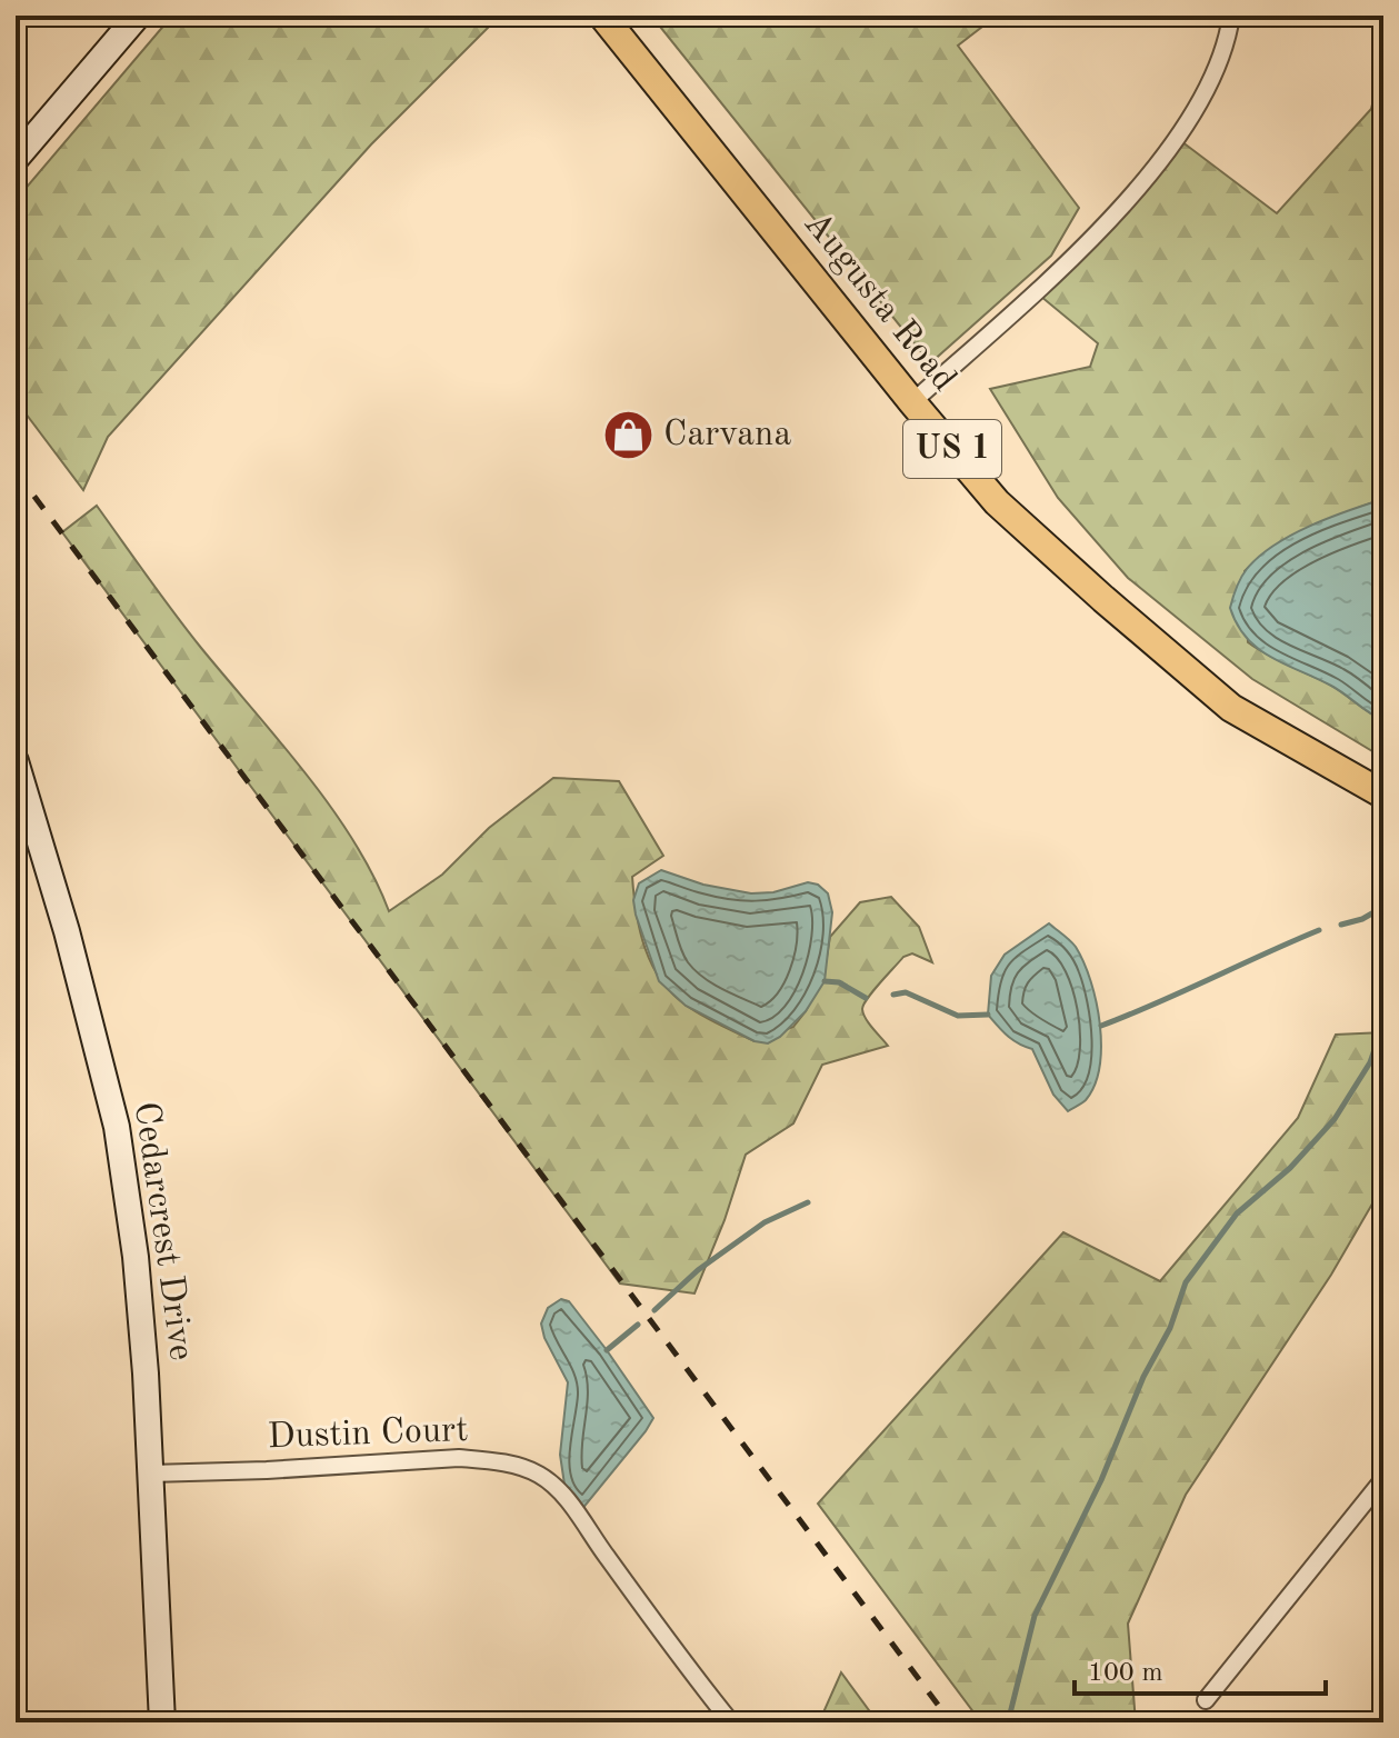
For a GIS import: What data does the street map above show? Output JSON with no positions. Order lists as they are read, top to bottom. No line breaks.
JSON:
{"streets":{"main road":["Augusta Road","US 1"],"street":["Cedarcrest Drive","Dustin Court"]},"crossings":[["Cedarcrest Drive","Dustin Court"]],"places":{"shop":["Carvana"]},"scale_bar":"100 m"}
